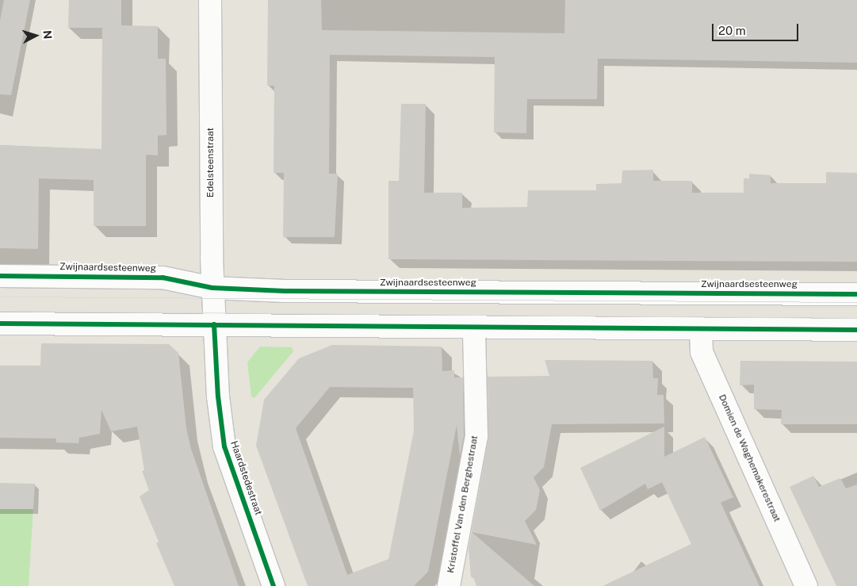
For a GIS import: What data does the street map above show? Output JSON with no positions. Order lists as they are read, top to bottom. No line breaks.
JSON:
{"streets":{"street":["Edelsteenstraat","Zwijnaardsesteenweg","Domien de Waghemakerestraat","Haardstedestraat","Kristoffel Van den Berghestraat"]},"crossings":[["Edelsteenstraat","Zwijnaardsesteenweg"],["Edelsteenstraat","Haardstedestraat"]],"scale_bar":"20 m","north":"right"}
